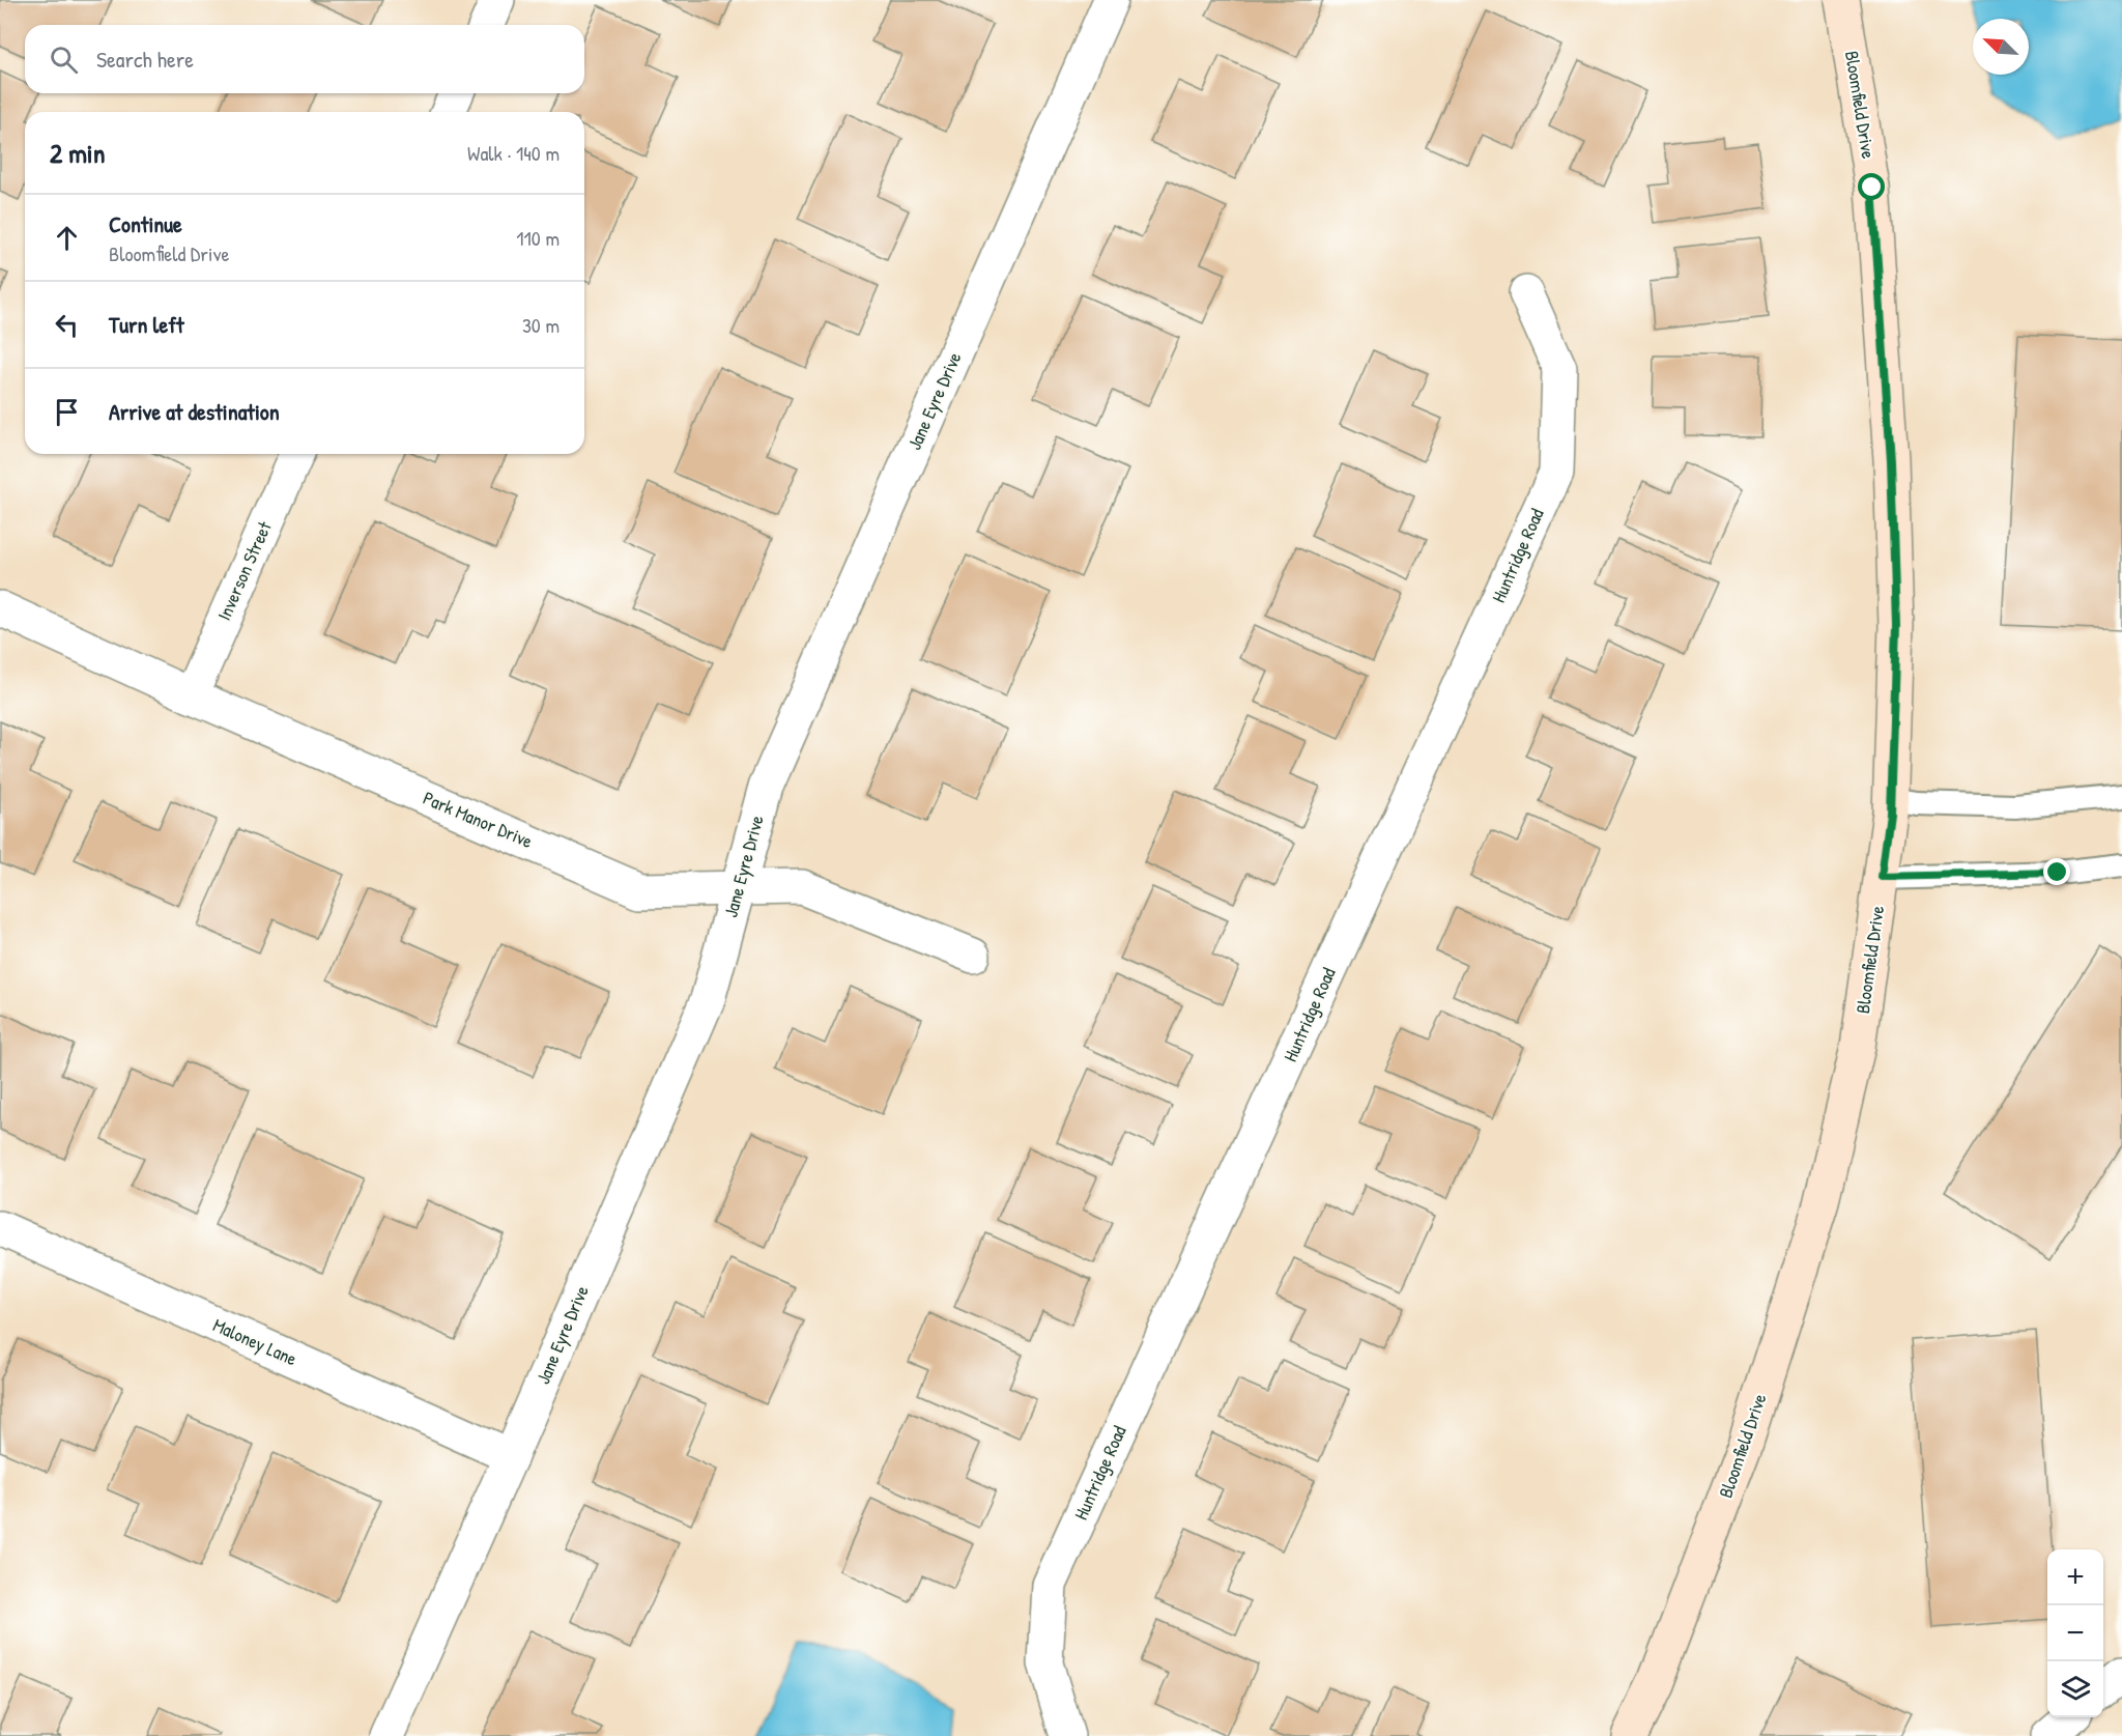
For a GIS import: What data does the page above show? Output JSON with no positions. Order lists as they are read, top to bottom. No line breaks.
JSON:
{"streets":{"street":["Bloomfield Drive","Jane Eyre Drive","Huntridge Road","Inverson Street","Park Manor Drive","Maloney Lane"]},"crossings":[["Jane Eyre Drive","Park Manor Drive"],["Jane Eyre Drive","Maloney Lane"],["Inverson Street","Park Manor Drive"]],"north":"top left","page":{"search":"Search here","heading":["2 min","Walk · 140 m"],"list":[["Continue","Bloomfield Drive","110 m"],["Turn left","30 m"],"Arrive at destination"],"map_buttons":["+","−"]}}
